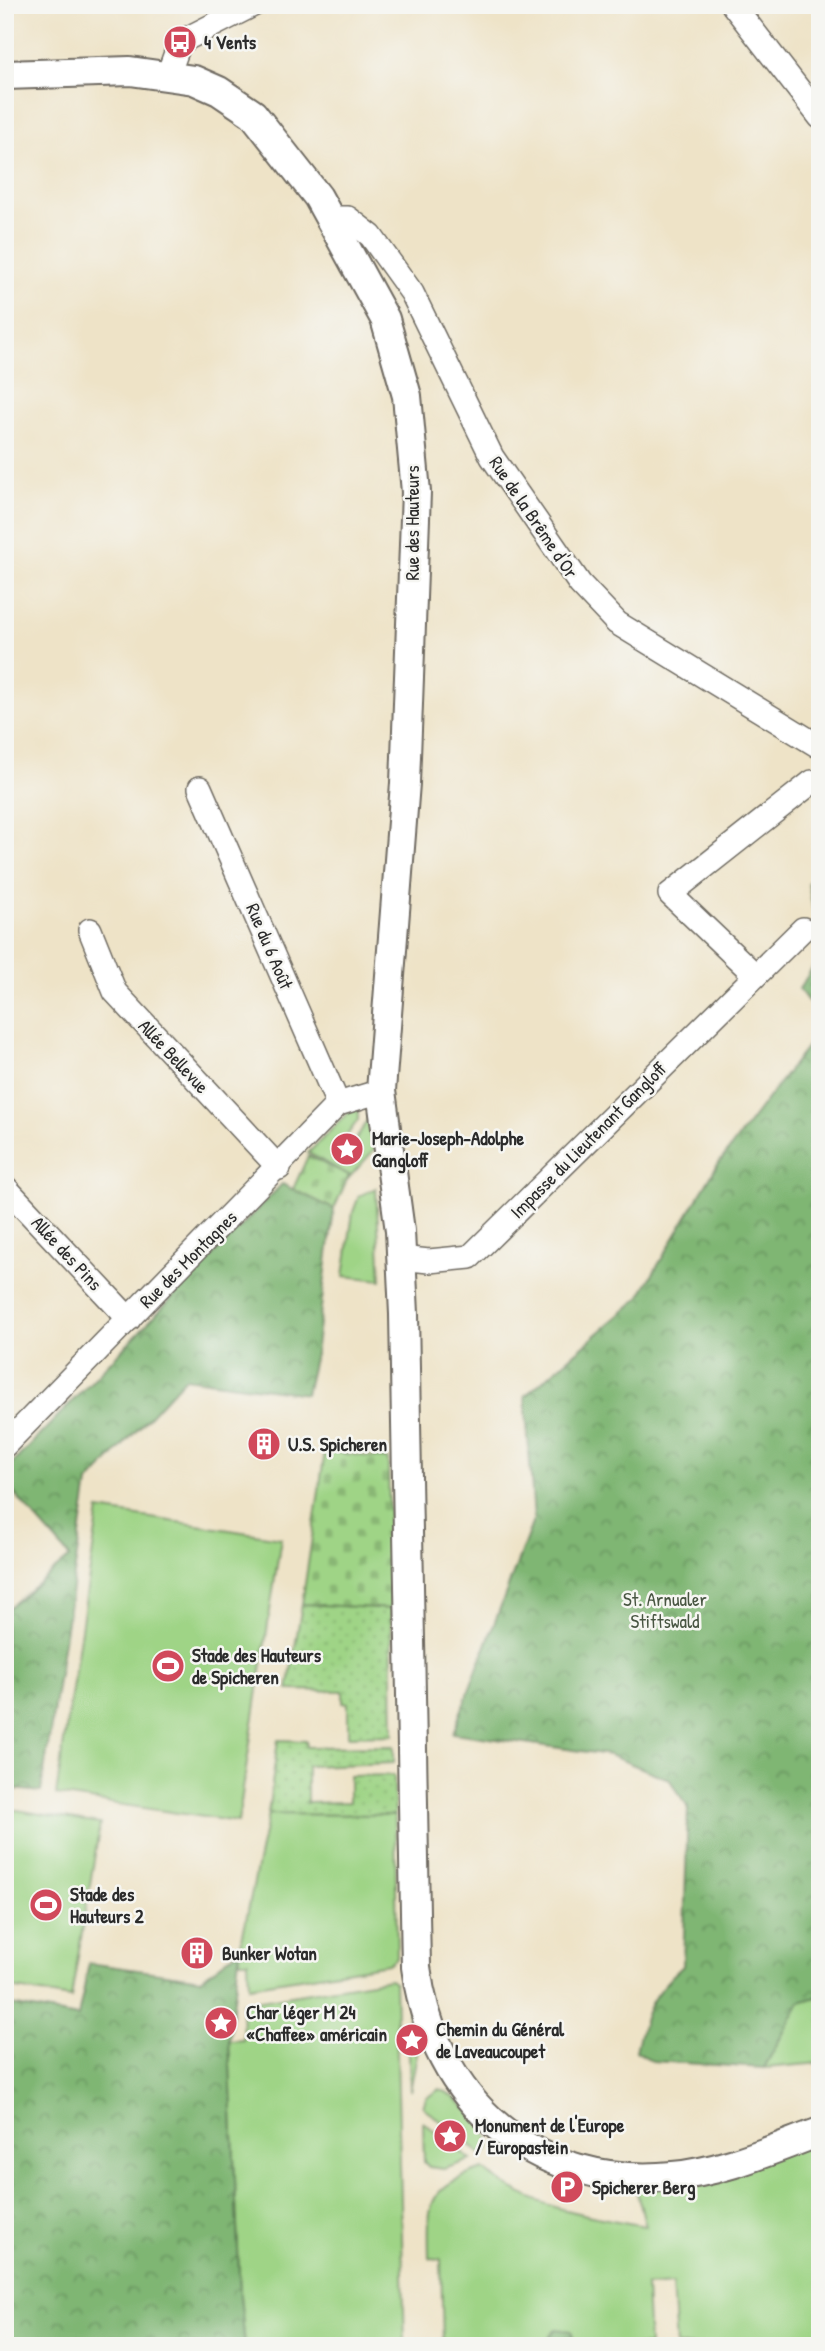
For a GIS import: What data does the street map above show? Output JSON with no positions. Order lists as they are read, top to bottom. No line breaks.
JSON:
{"streets":{"street":["Rue de la Brême d'Or","Rue des Hauteurs","Rue du 6 Août","Allée Bellevue","Impasse du Lieutenant Gangloff","Allée des Pins","Rue des Montagnes"]},"crossings":[["Rue de la Brême d'Or","Rue des Hauteurs"],["Rue des Hauteurs","Impasse du Lieutenant Gangloff"],["Rue du 6 Août","Rue des Montagnes"],["Allée Bellevue","Rue des Montagnes"],["Allée des Pins","Rue des Montagnes"]],"parks":["St. Arnualer Stiftswald"],"places":{"bus stop":["4 Vents"],"place":["Marie-Joseph-Adolphe Gangloff","Char léger M 24 «Chaffee» américain","Chemin du Général de Laveaucoupet","Monument de l'Europe / Europastein"],"building":["U.S. Spicheren","Bunker Wotan"],"sports":["Stade des Hauteurs de Spicheren","Stade des Hauteurs 2"],"parking":["Spicherer Berg"]}}
